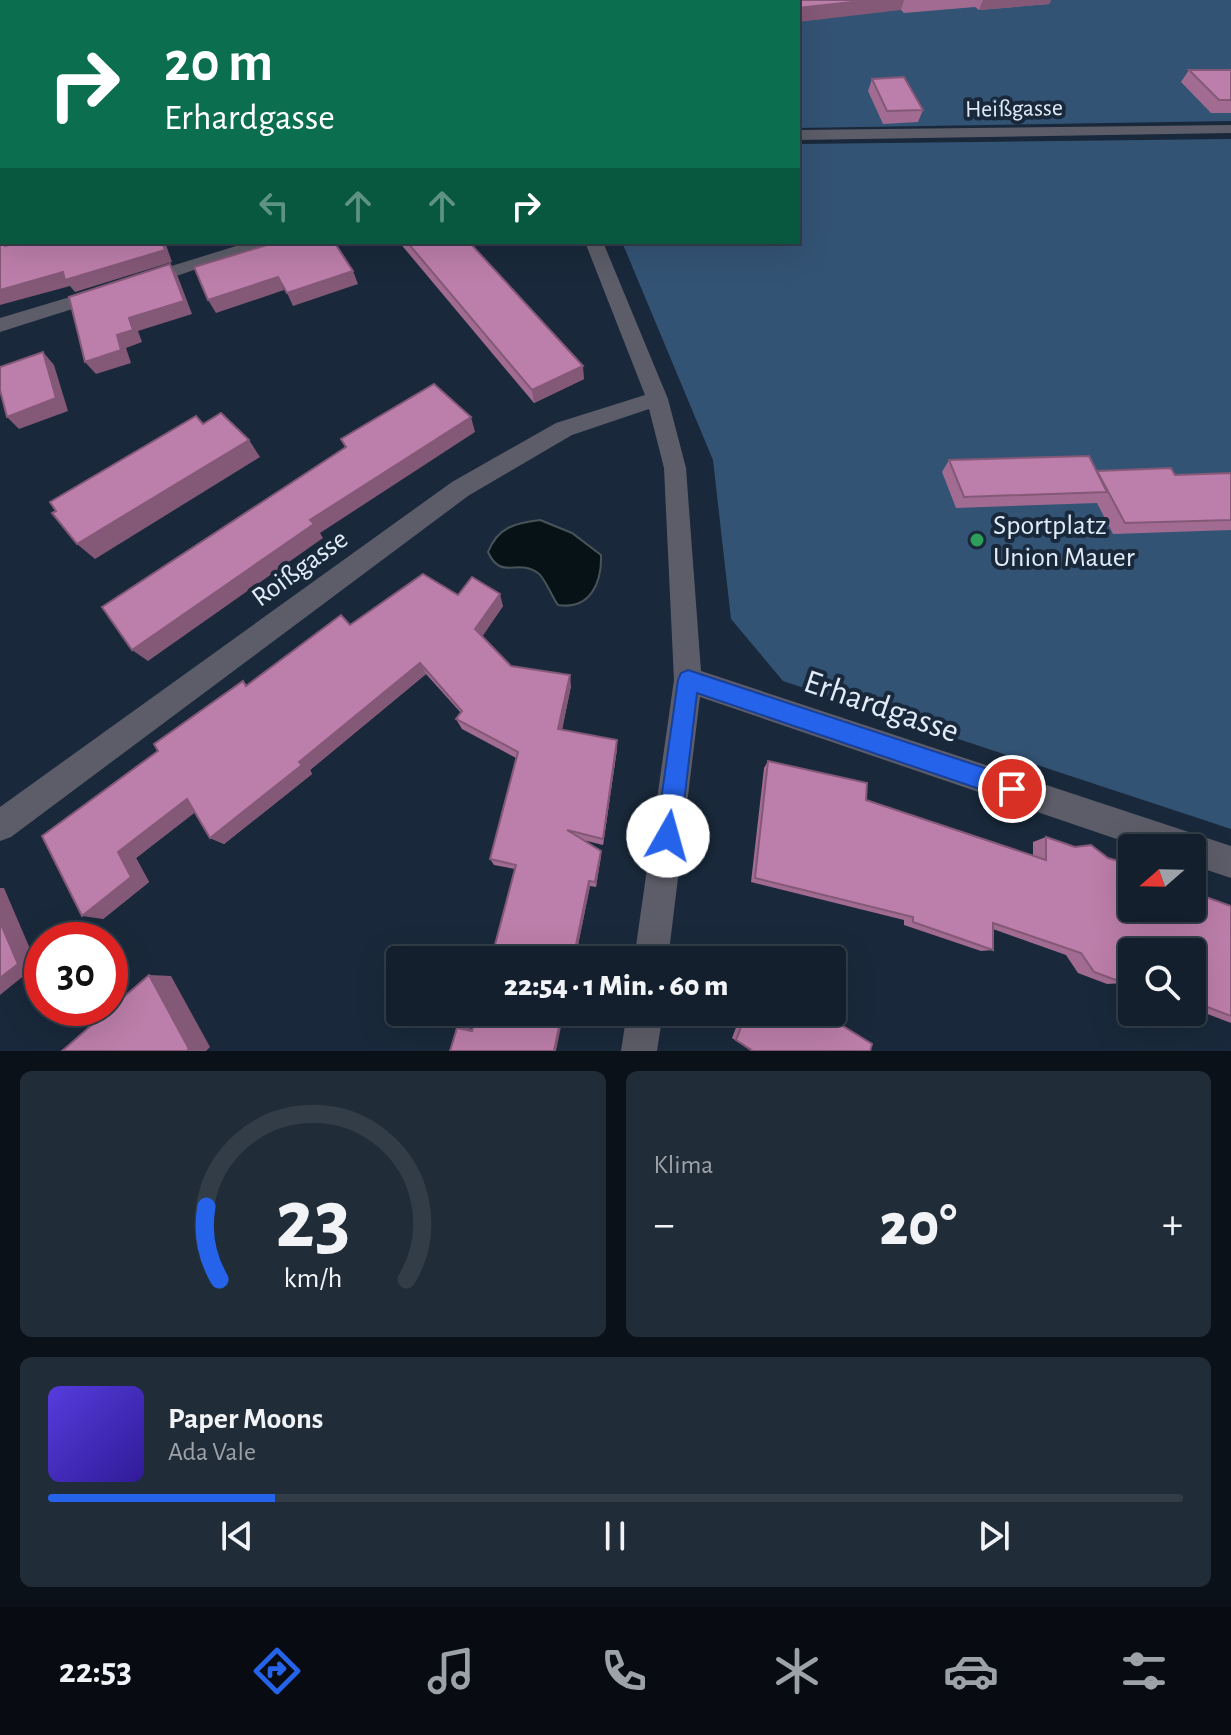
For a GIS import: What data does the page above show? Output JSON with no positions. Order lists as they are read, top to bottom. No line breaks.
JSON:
{"streets":{"street":["Heißgasse","Roißgasse","Erhardgasse"]},"places":["Sportplatz Union Mauer"],"north":"left","page":{"turn":["20 m","Erhardgasse"],"limit":"30","trip":"22:54 · 1 Min. · 60 m","tile":"Klima","heat":["−","20°","+"],"song":["Paper Moons","Ada Vale"],"tabs":"22:53","gauge":["23","km/h"]}}
